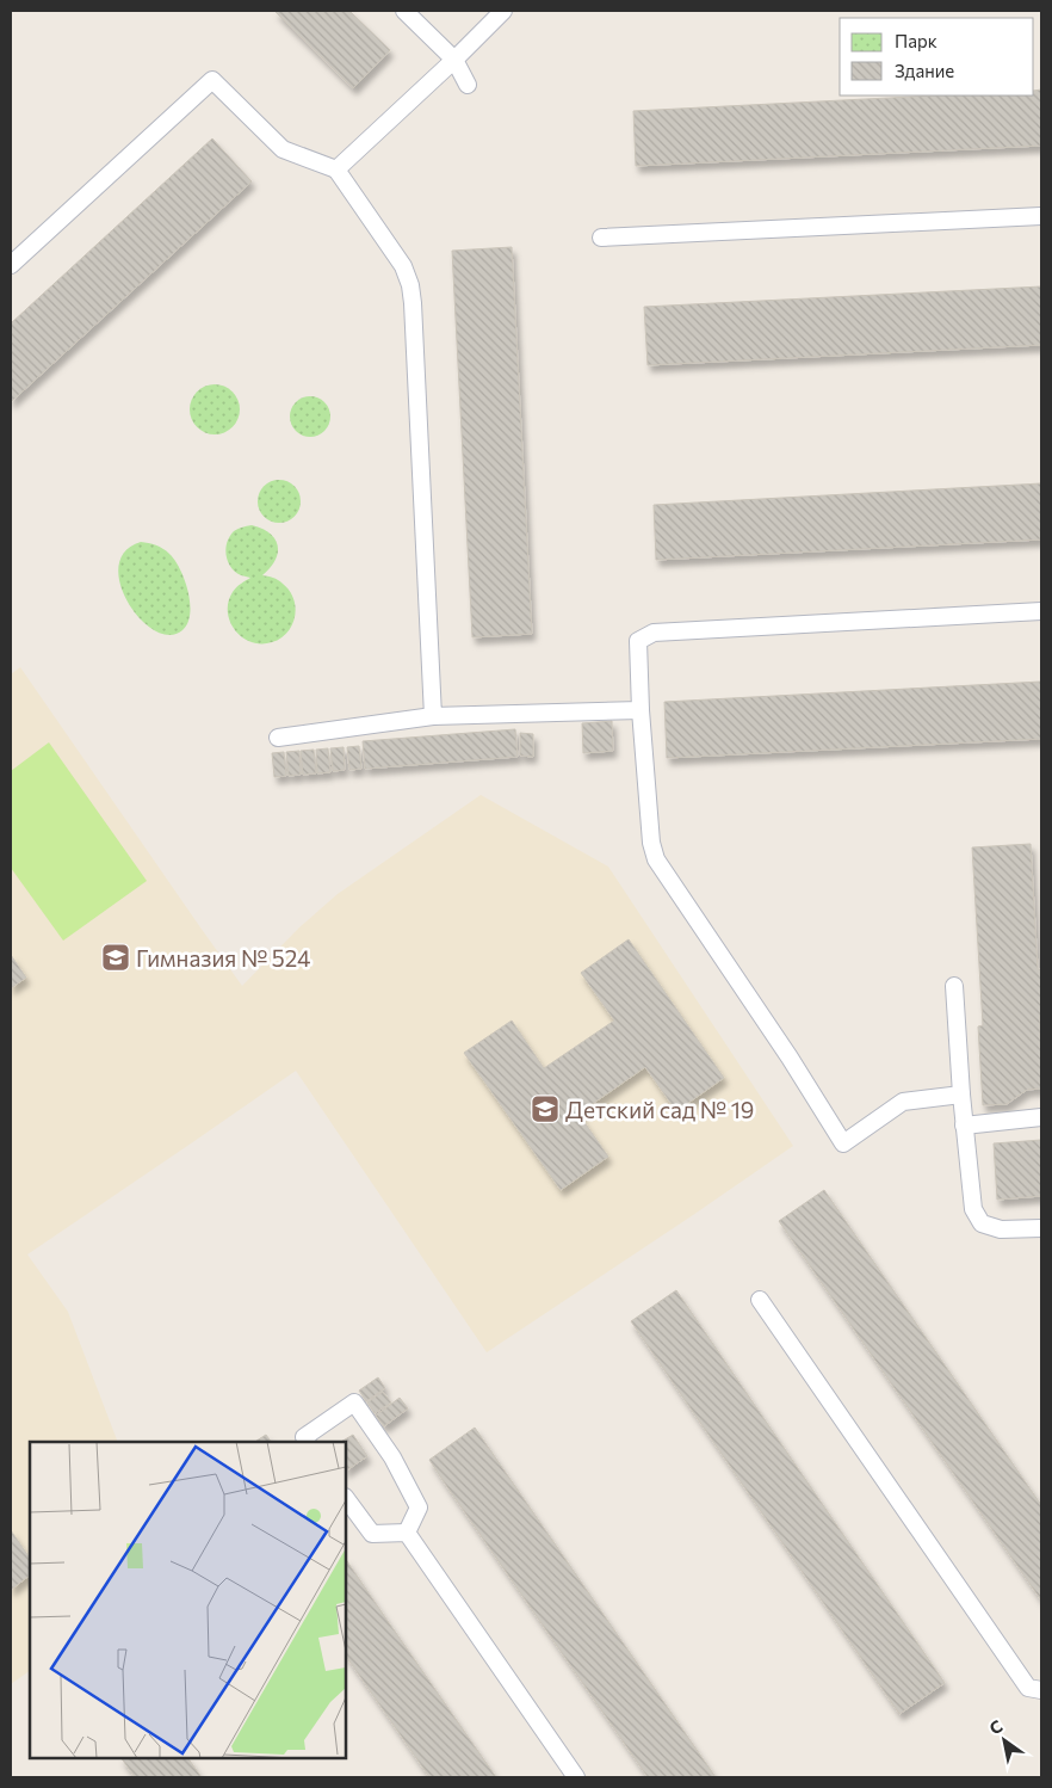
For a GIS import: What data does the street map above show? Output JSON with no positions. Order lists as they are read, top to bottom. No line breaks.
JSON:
{"places":{"school or university":["Гимназия № 524","Детский сад № 19"]},"legend":["Парк","Здание"],"north":"top left"}
